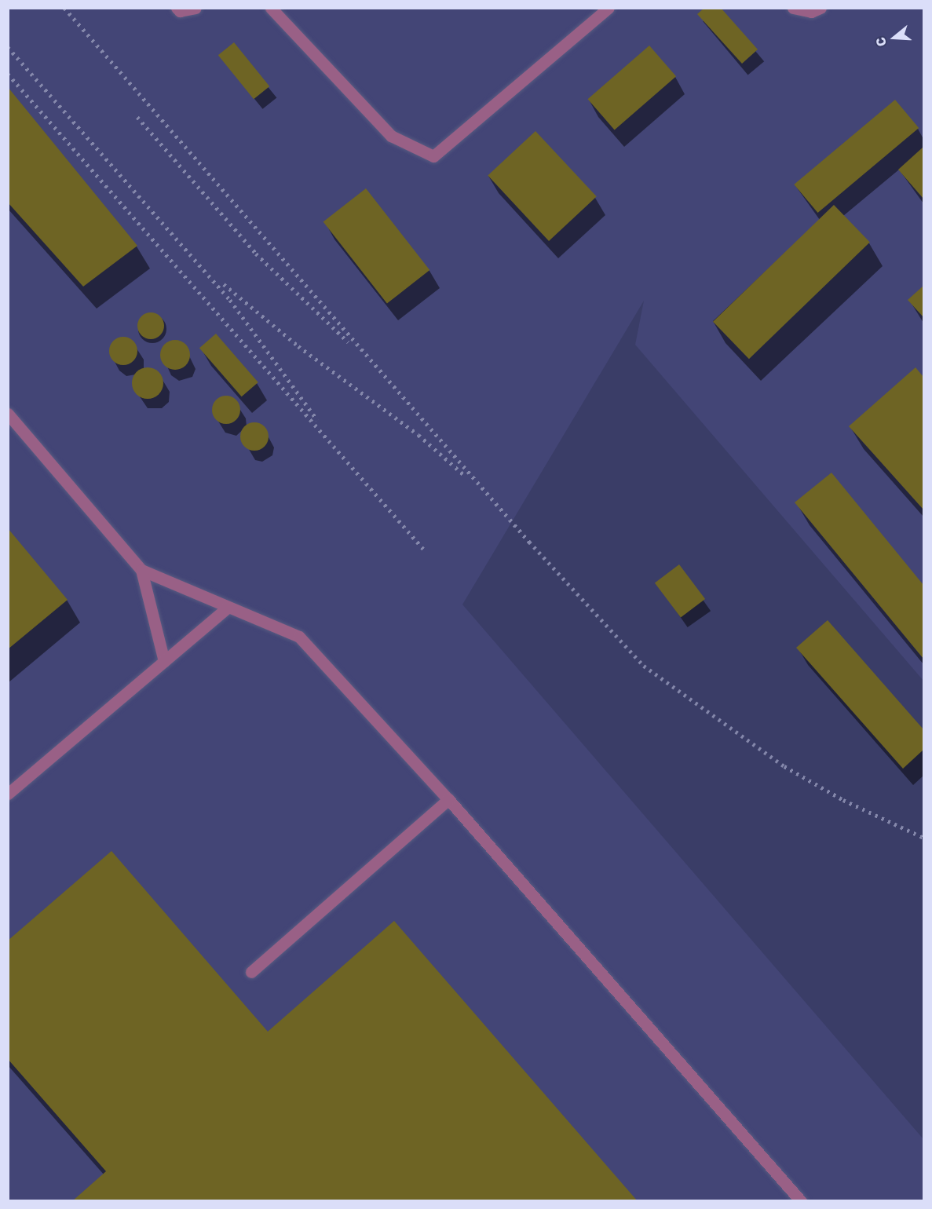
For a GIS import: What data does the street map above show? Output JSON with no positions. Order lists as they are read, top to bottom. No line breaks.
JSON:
{"north":"left"}
